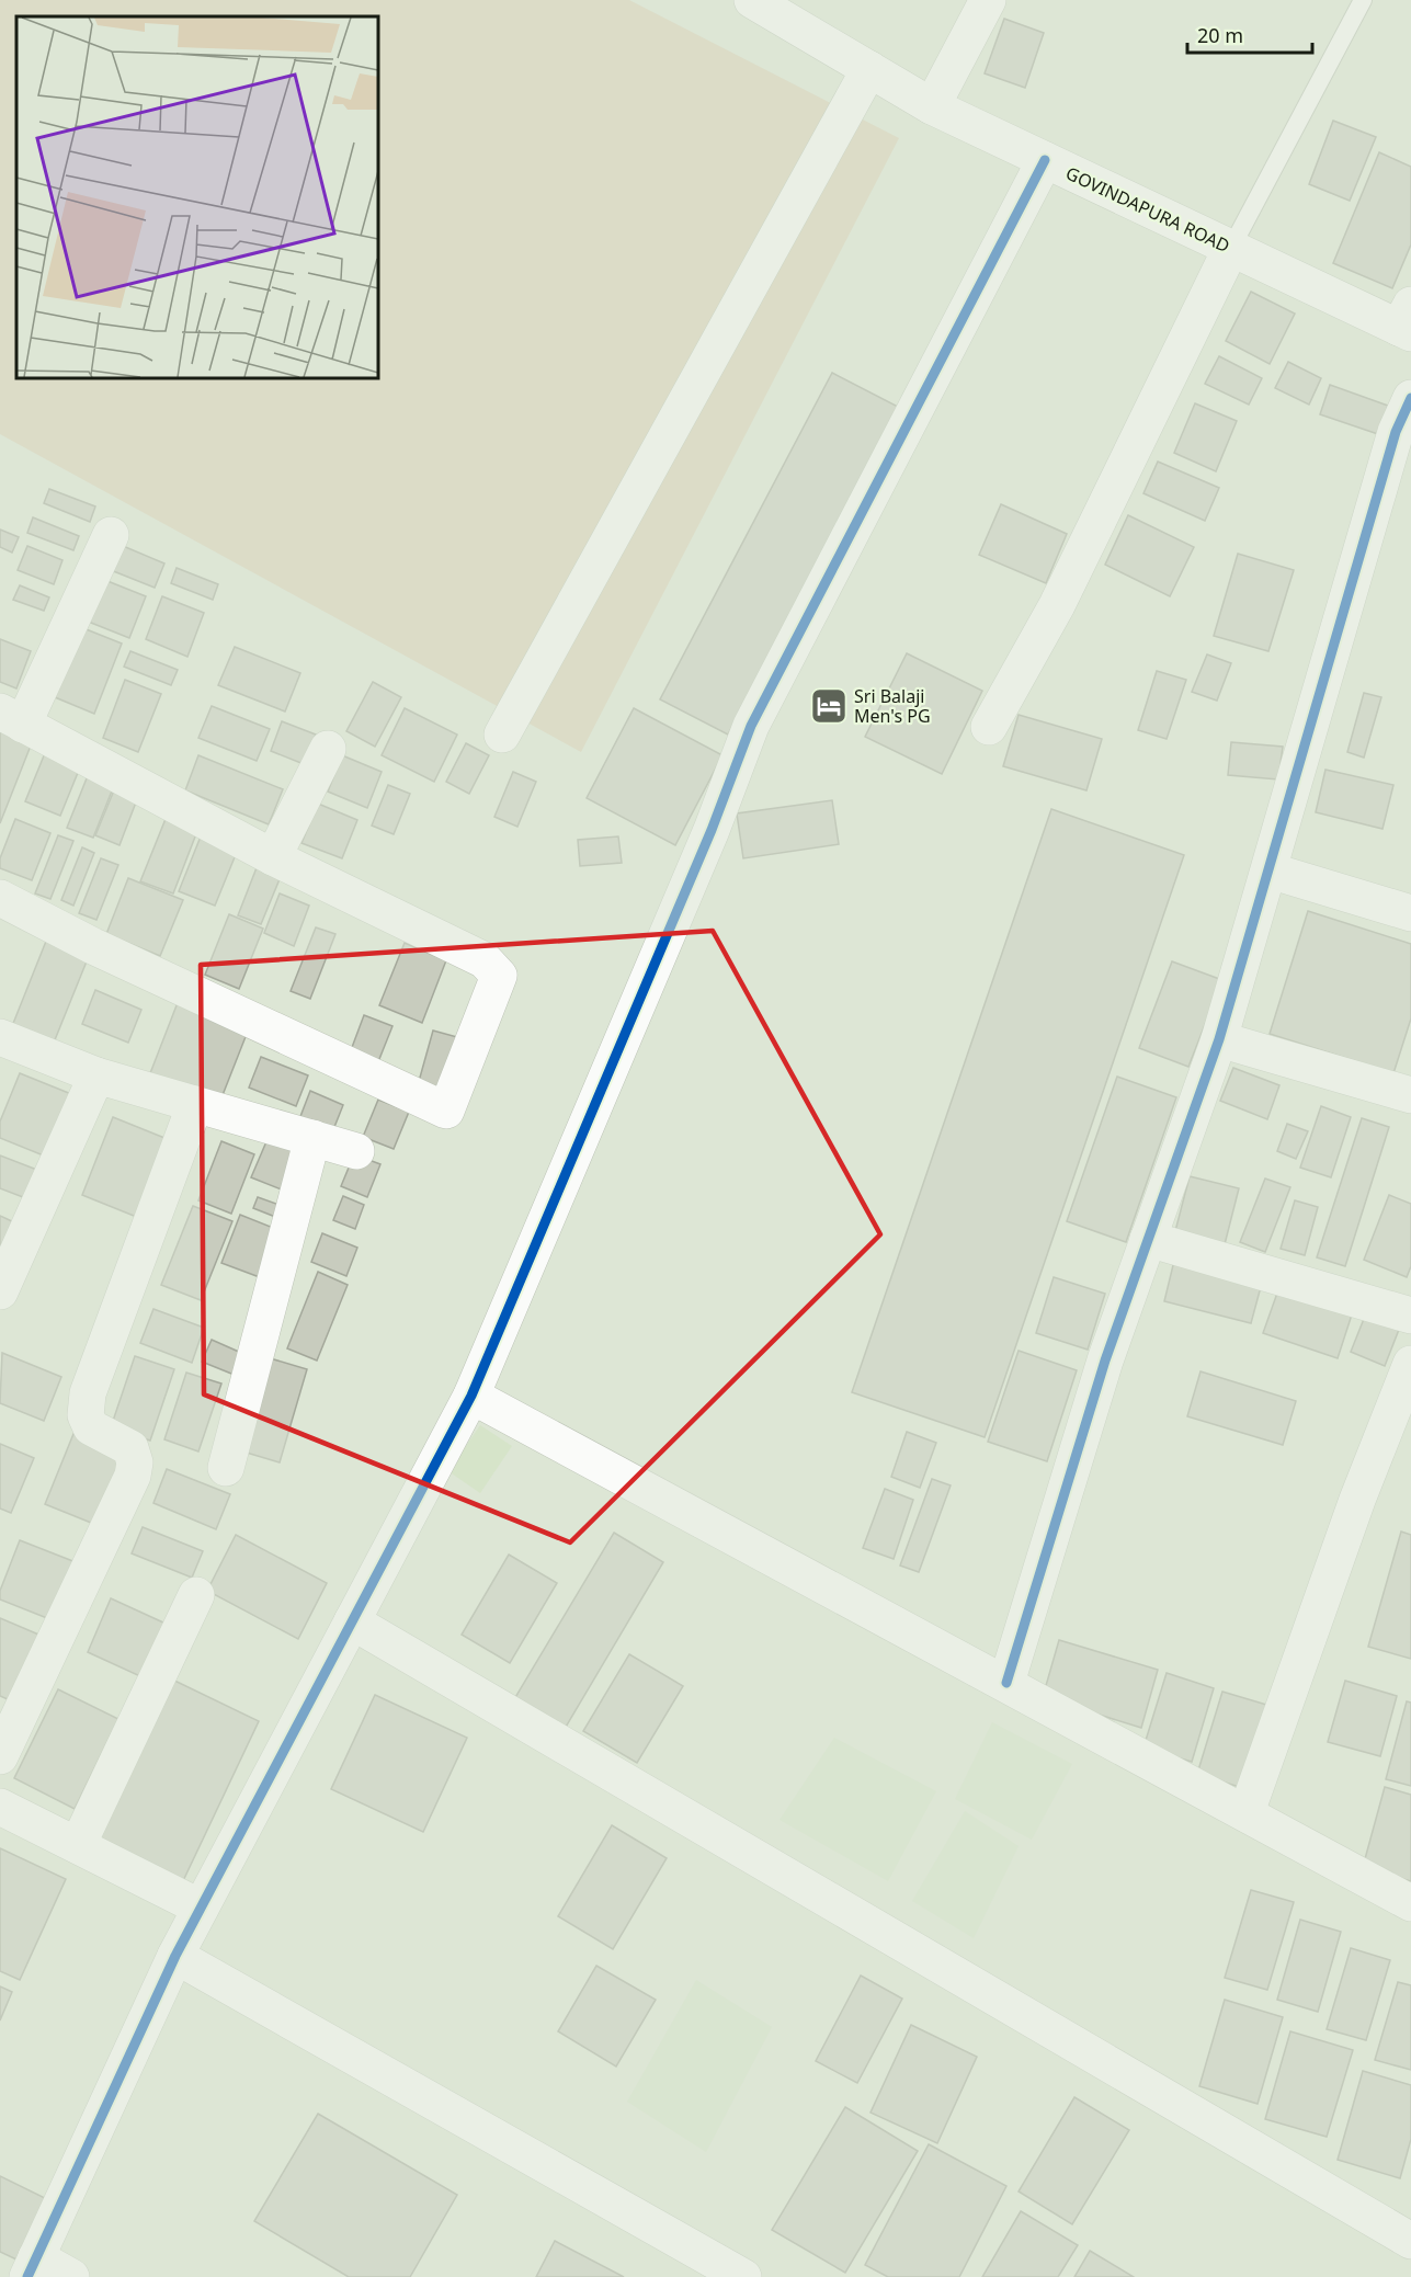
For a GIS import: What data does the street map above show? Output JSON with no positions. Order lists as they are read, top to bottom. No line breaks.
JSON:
{"streets":{"street":["GOVINDAPURA ROAD"]},"places":{"hotel":["Sri Balaji Men's PG"]},"scale_bar":"20 m"}
